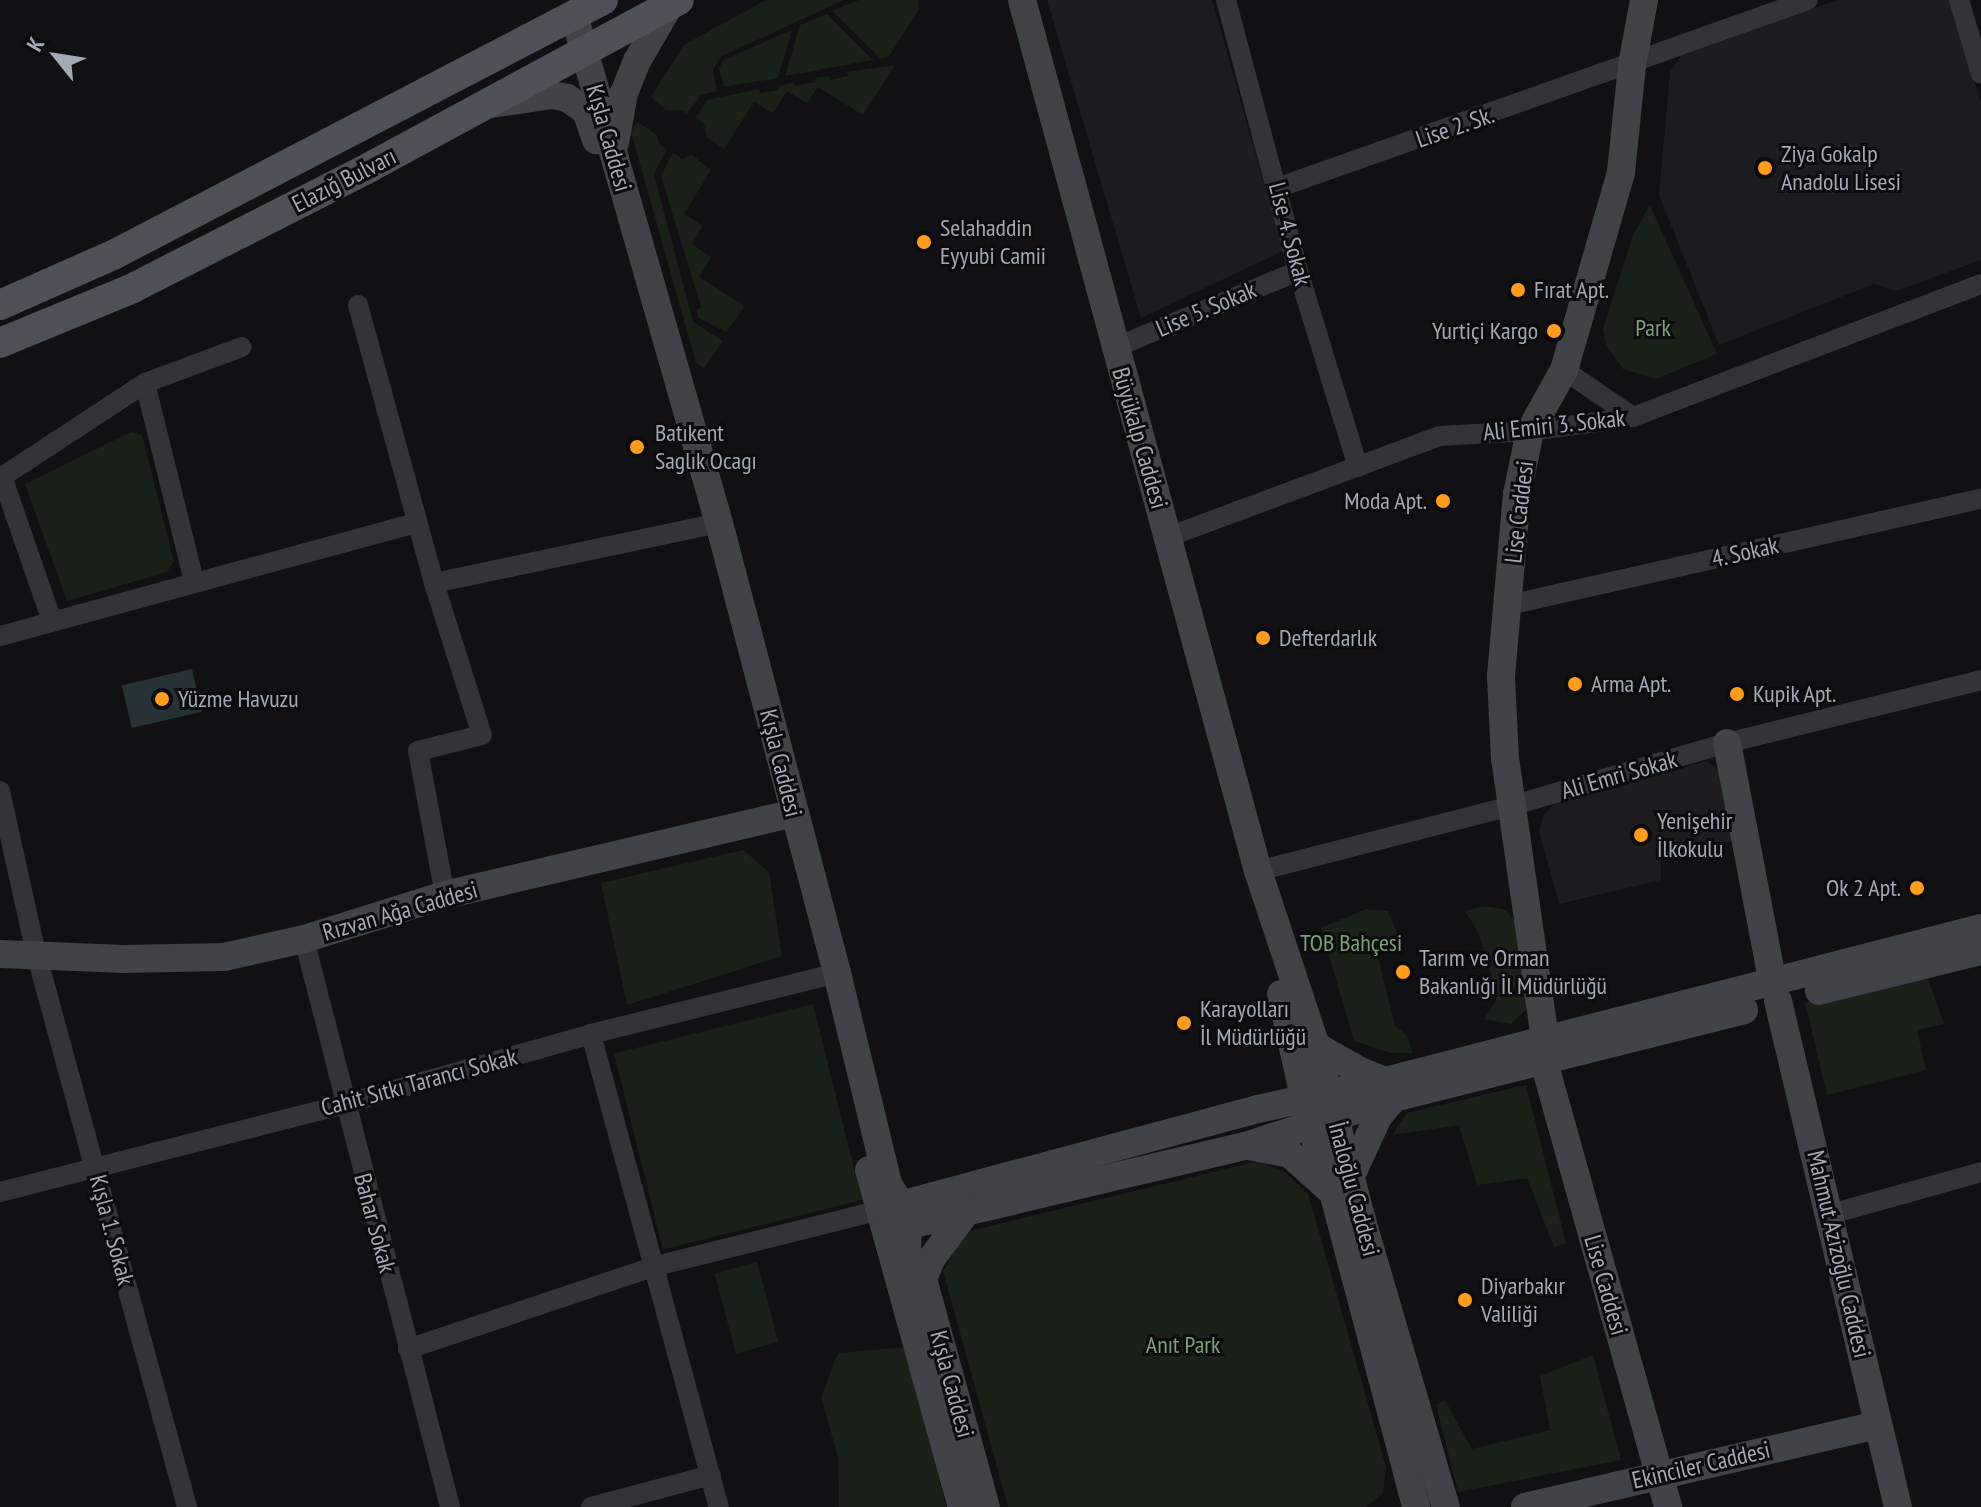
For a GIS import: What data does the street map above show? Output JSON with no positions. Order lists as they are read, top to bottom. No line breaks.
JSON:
{"streets":{"main road":["Elazığ Bulvarı"],"street":["Lise 2. Sk.","Kışla Caddesi","Lise 4. Sokak","Lise 5. Sokak","Ali Emiri 3. Sokak","Büyükalp Caddesi","Lise Caddesi","4. Sokak","Ali Emri Sokak","Rızvan Ağa Caddesi","Cahit Sıtkı Tarancı Sokak","İnaloğlu Caddesi","Bahar Sokak","Kışla 1. Sokak","Mahmut Azizoğlu Caddesi","Ekinciler Caddesi"]},"crossings":[["Lise 2. Sk.","Lise 4. Sokak"],["Lise 2. Sk.","Lise Caddesi"],["Kışla Caddesi","Elazığ Bulvarı"],["Kışla Caddesi","Rızvan Ağa Caddesi"],["Kışla Caddesi","Cahit Sıtkı Tarancı Sokak"],["Lise 4. Sokak","Lise 5. Sokak"],["Lise 4. Sokak","Ali Emiri 3. Sokak"],["Lise 5. Sokak","Büyükalp Caddesi"],["Ali Emiri 3. Sokak","Büyükalp Caddesi"],["Ali Emiri 3. Sokak","Lise Caddesi"],["Büyükalp Caddesi","Ali Emri Sokak"],["Büyükalp Caddesi","İnaloğlu Caddesi"],["Lise Caddesi","4. Sokak"],["Lise Caddesi","Ali Emri Sokak"],["Lise Caddesi","Ekinciler Caddesi"],["Ali Emri Sokak","Mahmut Azizoğlu Caddesi"],["Rızvan Ağa Caddesi","Bahar Sokak"],["Rızvan Ağa Caddesi","Kışla 1. Sokak"],["Cahit Sıtkı Tarancı Sokak","Bahar Sokak"],["Cahit Sıtkı Tarancı Sokak","Kışla 1. Sokak"],["Mahmut Azizoğlu Caddesi","Ekinciler Caddesi"]],"parks":["Park","TOB Bahçesi","Anıt Park"],"places":["Ziya Gokalp Anadolu Lisesi","Selahaddin Eyyubi Camii","Fırat Apt.","Yurtiçi Kargo","Batıkent Saglık Ocagı","Moda Apt.","Defterdarlık","Arma Apt.","Kupik Apt.","Yüzme Havuzu","Yenişehir İlkokulu","Ok 2 Apt.","Tarım ve Orman Bakanlığı İl Müdürlüğü","Karayolları İl Müdürlüğü","Diyarbakır Valiliği"],"north":"top left"}
